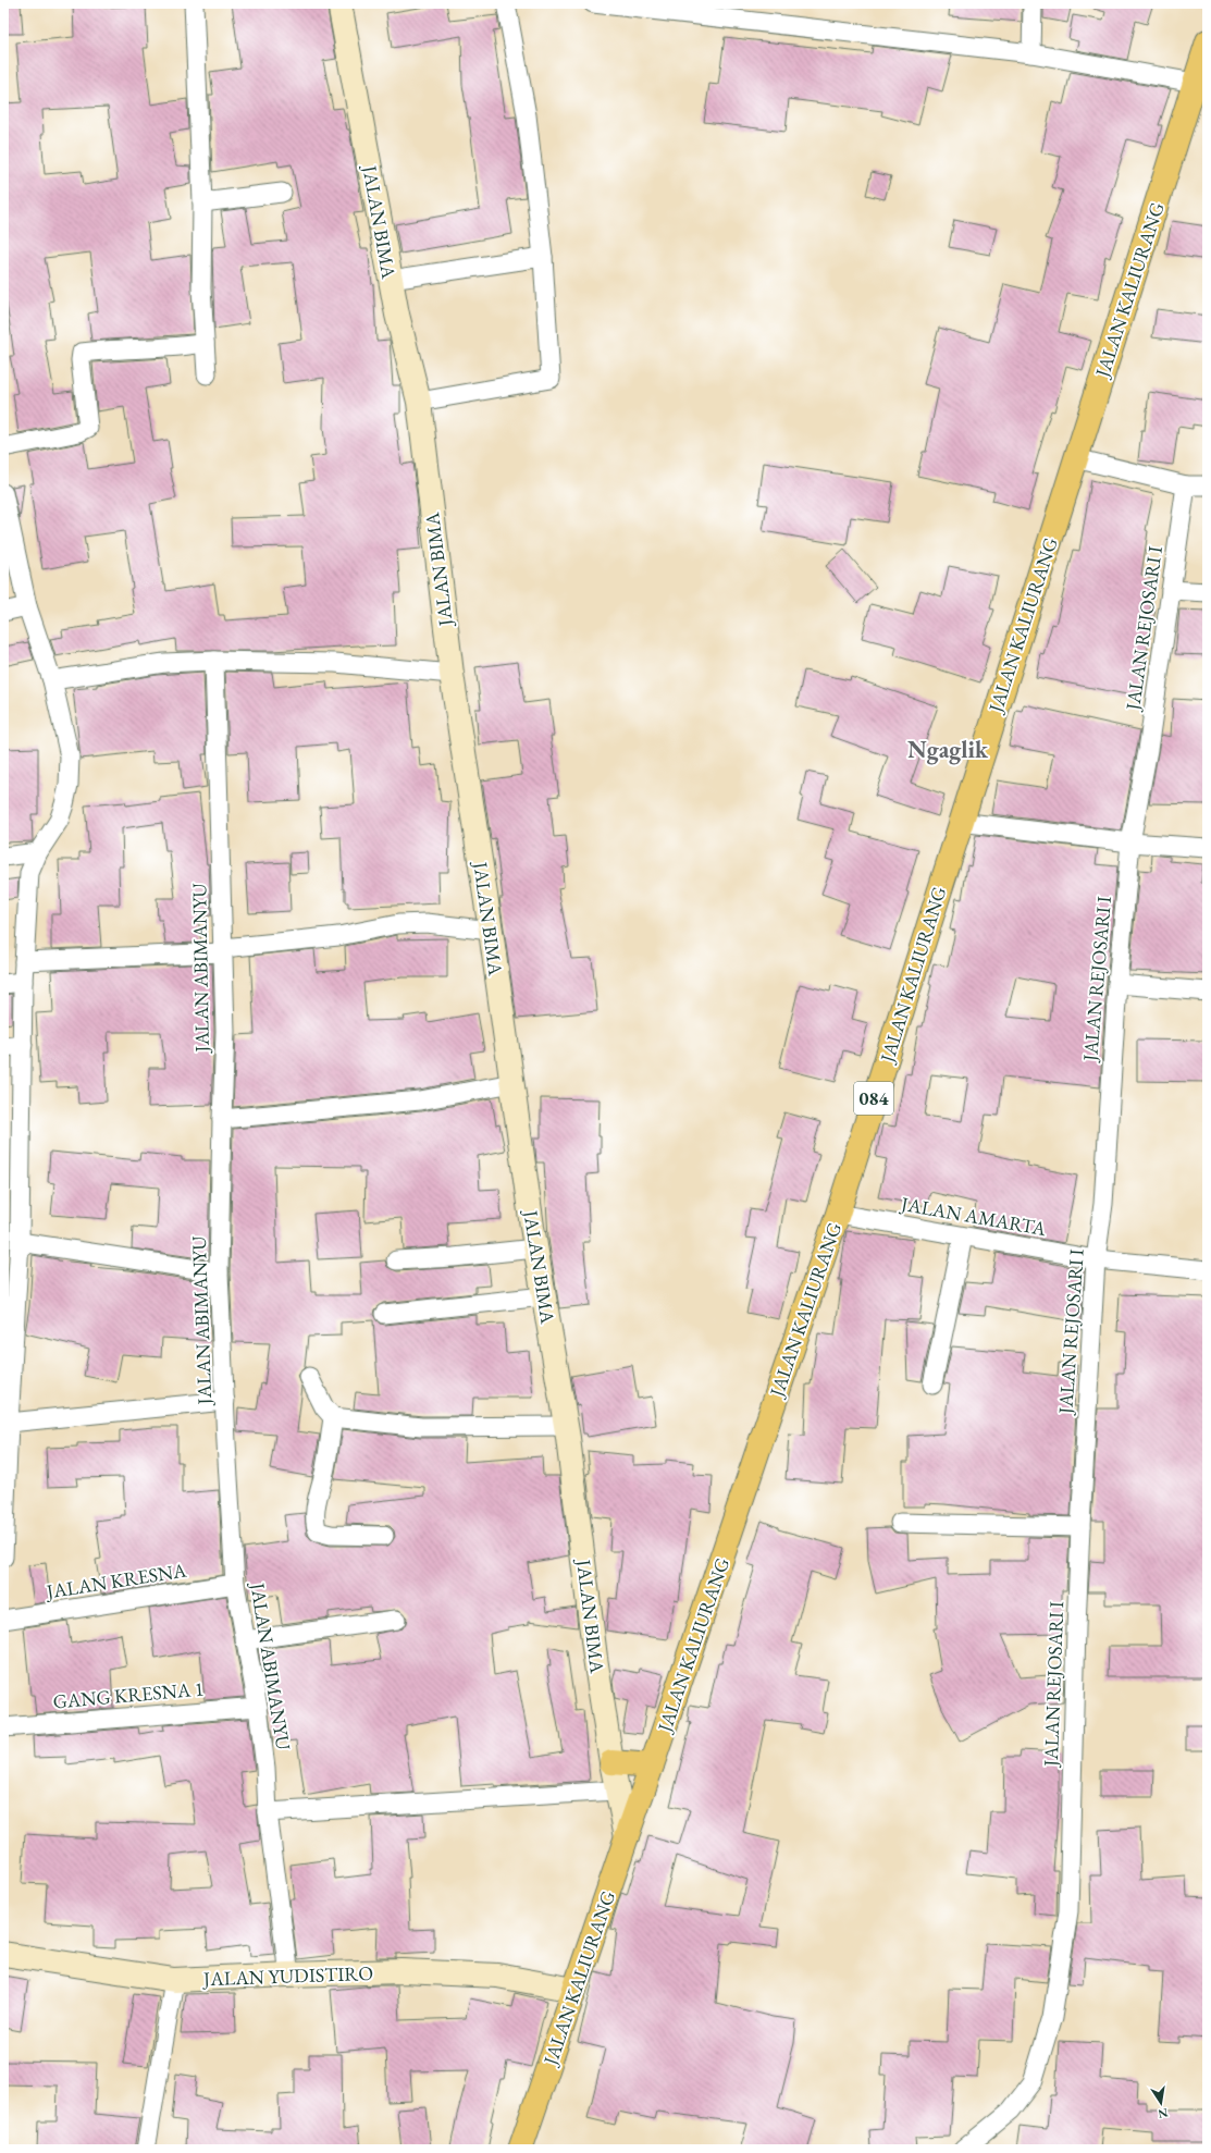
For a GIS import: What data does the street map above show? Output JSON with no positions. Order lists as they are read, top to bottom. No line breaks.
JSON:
{"streets":{"main road":["JALAN KALIURANG","084"],"street":["JALAN BIMA","JALAN REJOSARI I","JALAN ABIMANYU","JALAN AMARTA","JALAN KRESNA","GANG KRESNA 1","JALAN YUDISTIRO"]},"crossings":[["JALAN BIMA","JALAN KALIURANG"],["JALAN KALIURANG","JALAN AMARTA"],["JALAN KALIURANG","JALAN YUDISTIRO"],["JALAN REJOSARI I","JALAN AMARTA"],["JALAN ABIMANYU","JALAN KRESNA"],["JALAN ABIMANYU","GANG KRESNA 1"],["JALAN ABIMANYU","JALAN YUDISTIRO"]],"districts":["Ngaglik"],"north":"bottom"}
